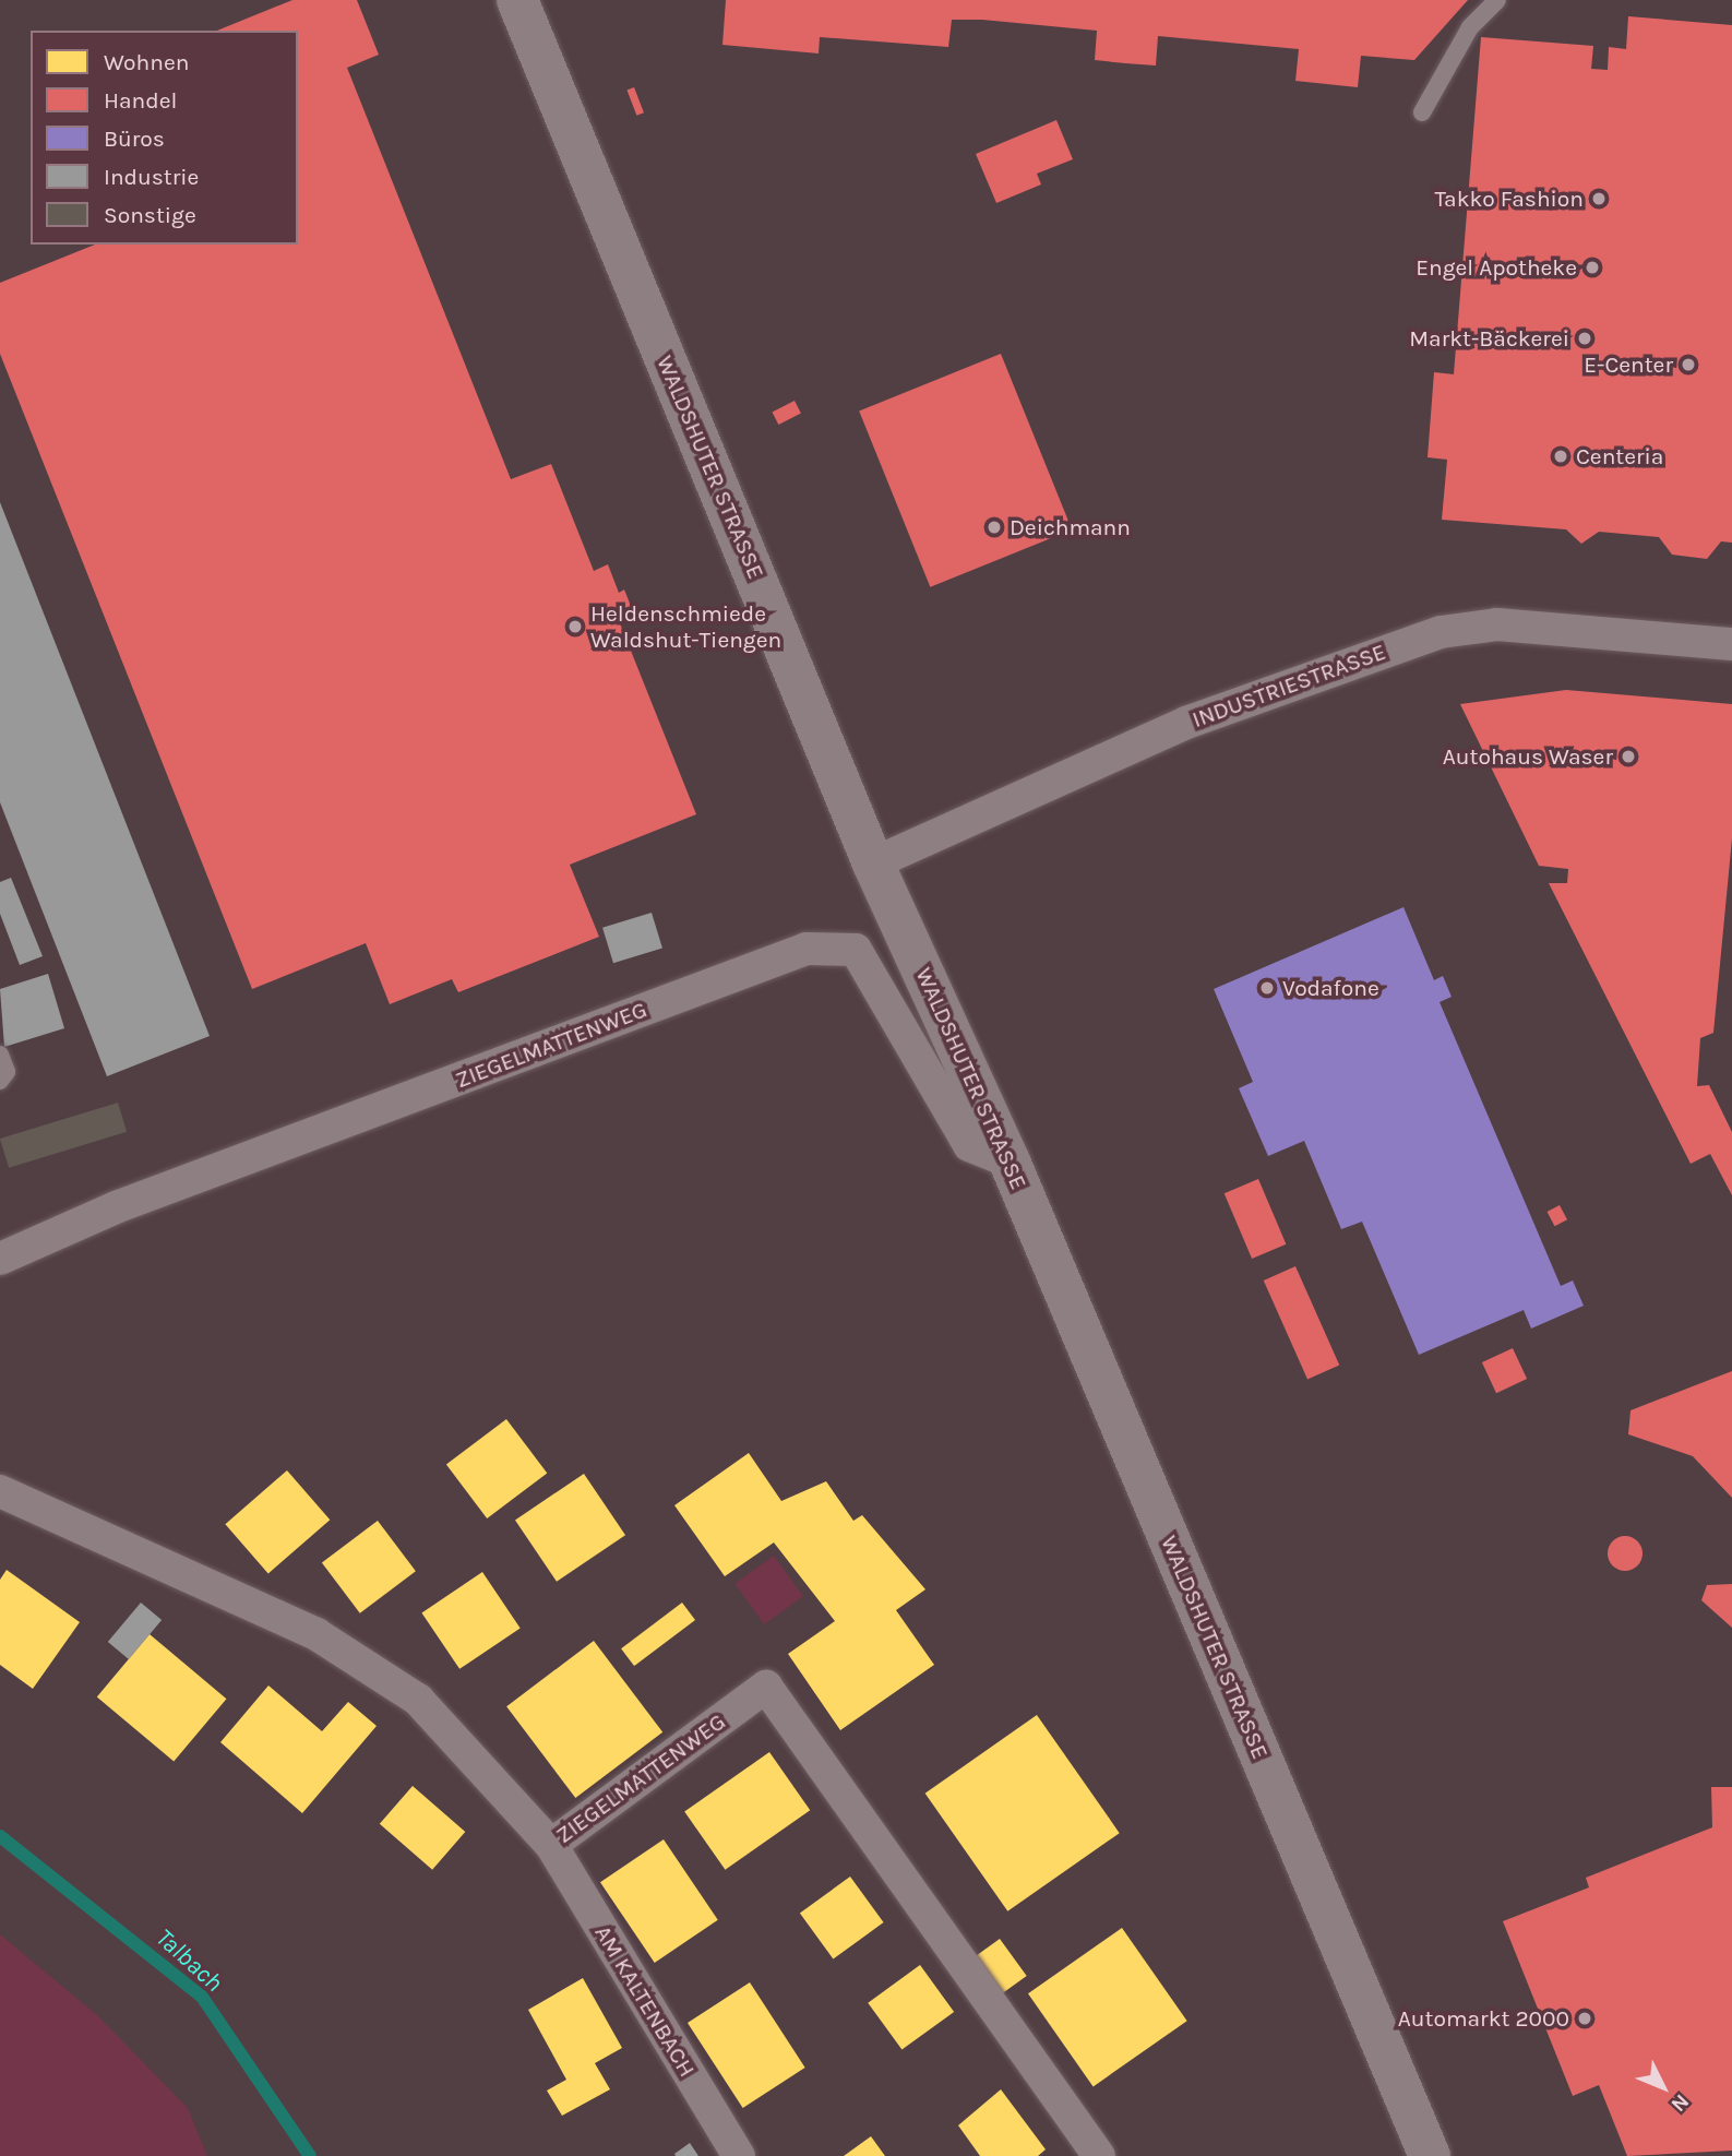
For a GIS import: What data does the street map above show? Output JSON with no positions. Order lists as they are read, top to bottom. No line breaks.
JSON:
{"streets":{"main road":["WALDSHUTER STRASSE"],"street":["INDUSTRIESTRASSE","ZIEGELMATTENWEG","AM KALTENBACH"]},"crossings":[["WALDSHUTER STRASSE","INDUSTRIESTRASSE"],["WALDSHUTER STRASSE","ZIEGELMATTENWEG"],["ZIEGELMATTENWEG","AM KALTENBACH"]],"water":["Talbach"],"places":["Takko Fashion","Engel Apotheke","Markt-Bäckerei","E-Center","Centeria","Deichmann","Heldenschmiede Waldshut-Tiengen","Autohaus Waser","Vodafone","Automarkt 2000"],"legend":["Wohnen","Handel","Büros","Industrie","Sonstige"],"north":"bottom right"}
